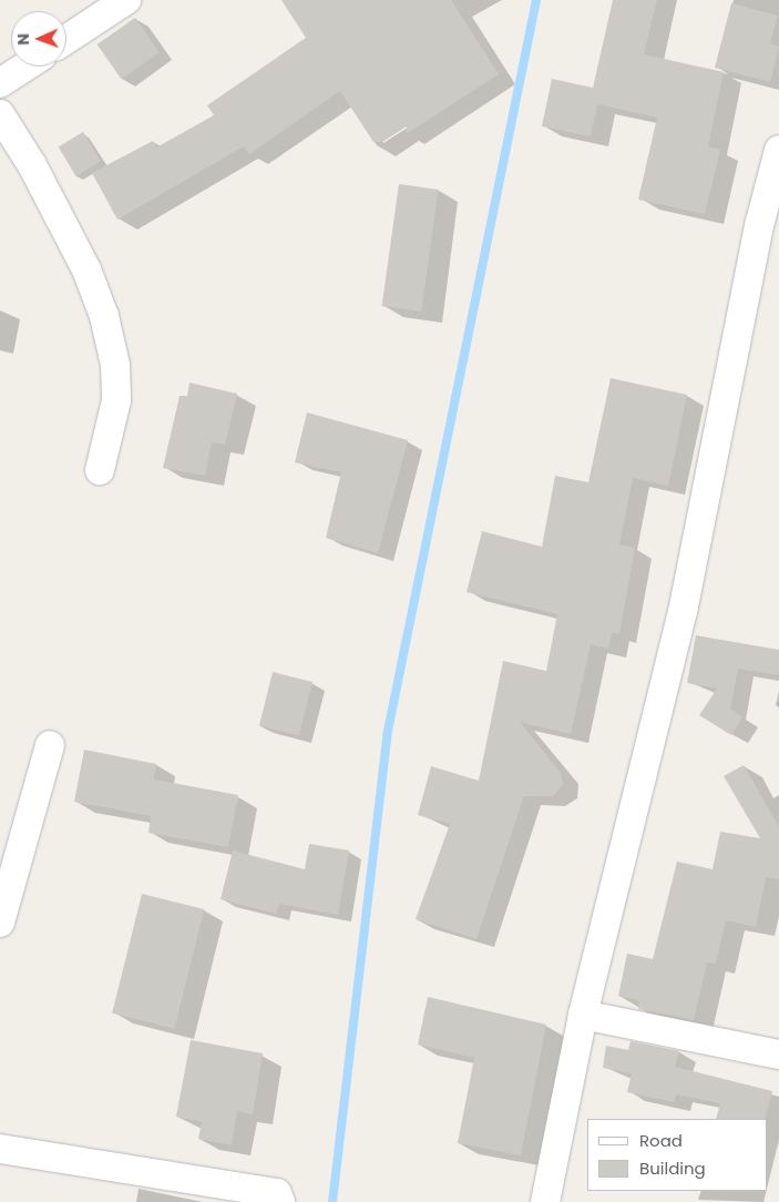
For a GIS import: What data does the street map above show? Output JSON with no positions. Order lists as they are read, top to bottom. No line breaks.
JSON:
{"legend":["Road","Building"],"north":"left"}
